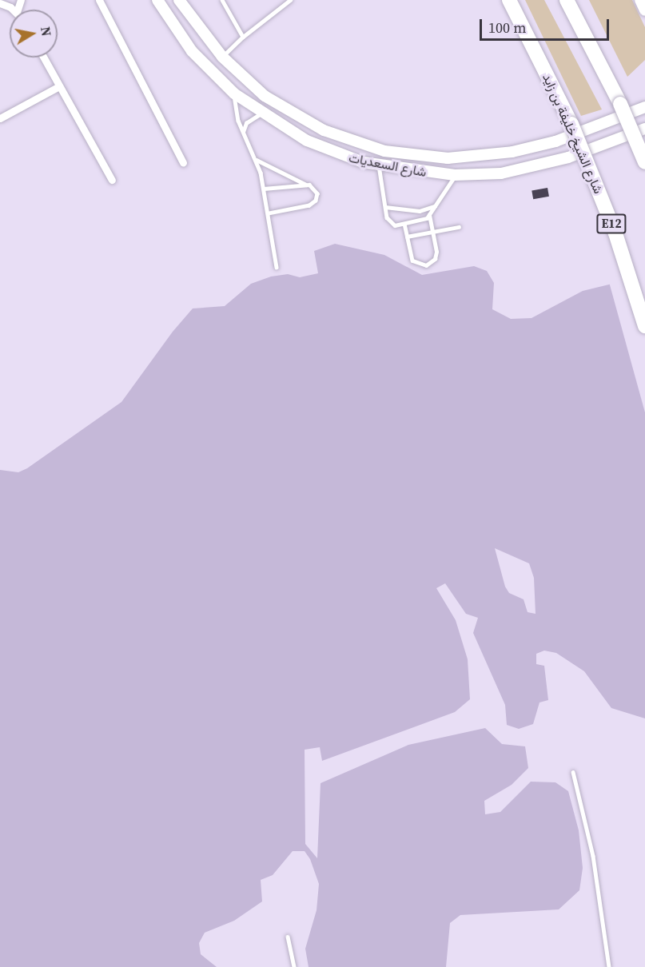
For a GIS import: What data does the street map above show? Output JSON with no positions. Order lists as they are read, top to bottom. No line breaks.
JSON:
{"streets":{"highway":["شارع الشيخ خليفة بن زايد","E12"],"street":["شارع السعديات"]},"scale_bar":"100 m","north":"right"}
